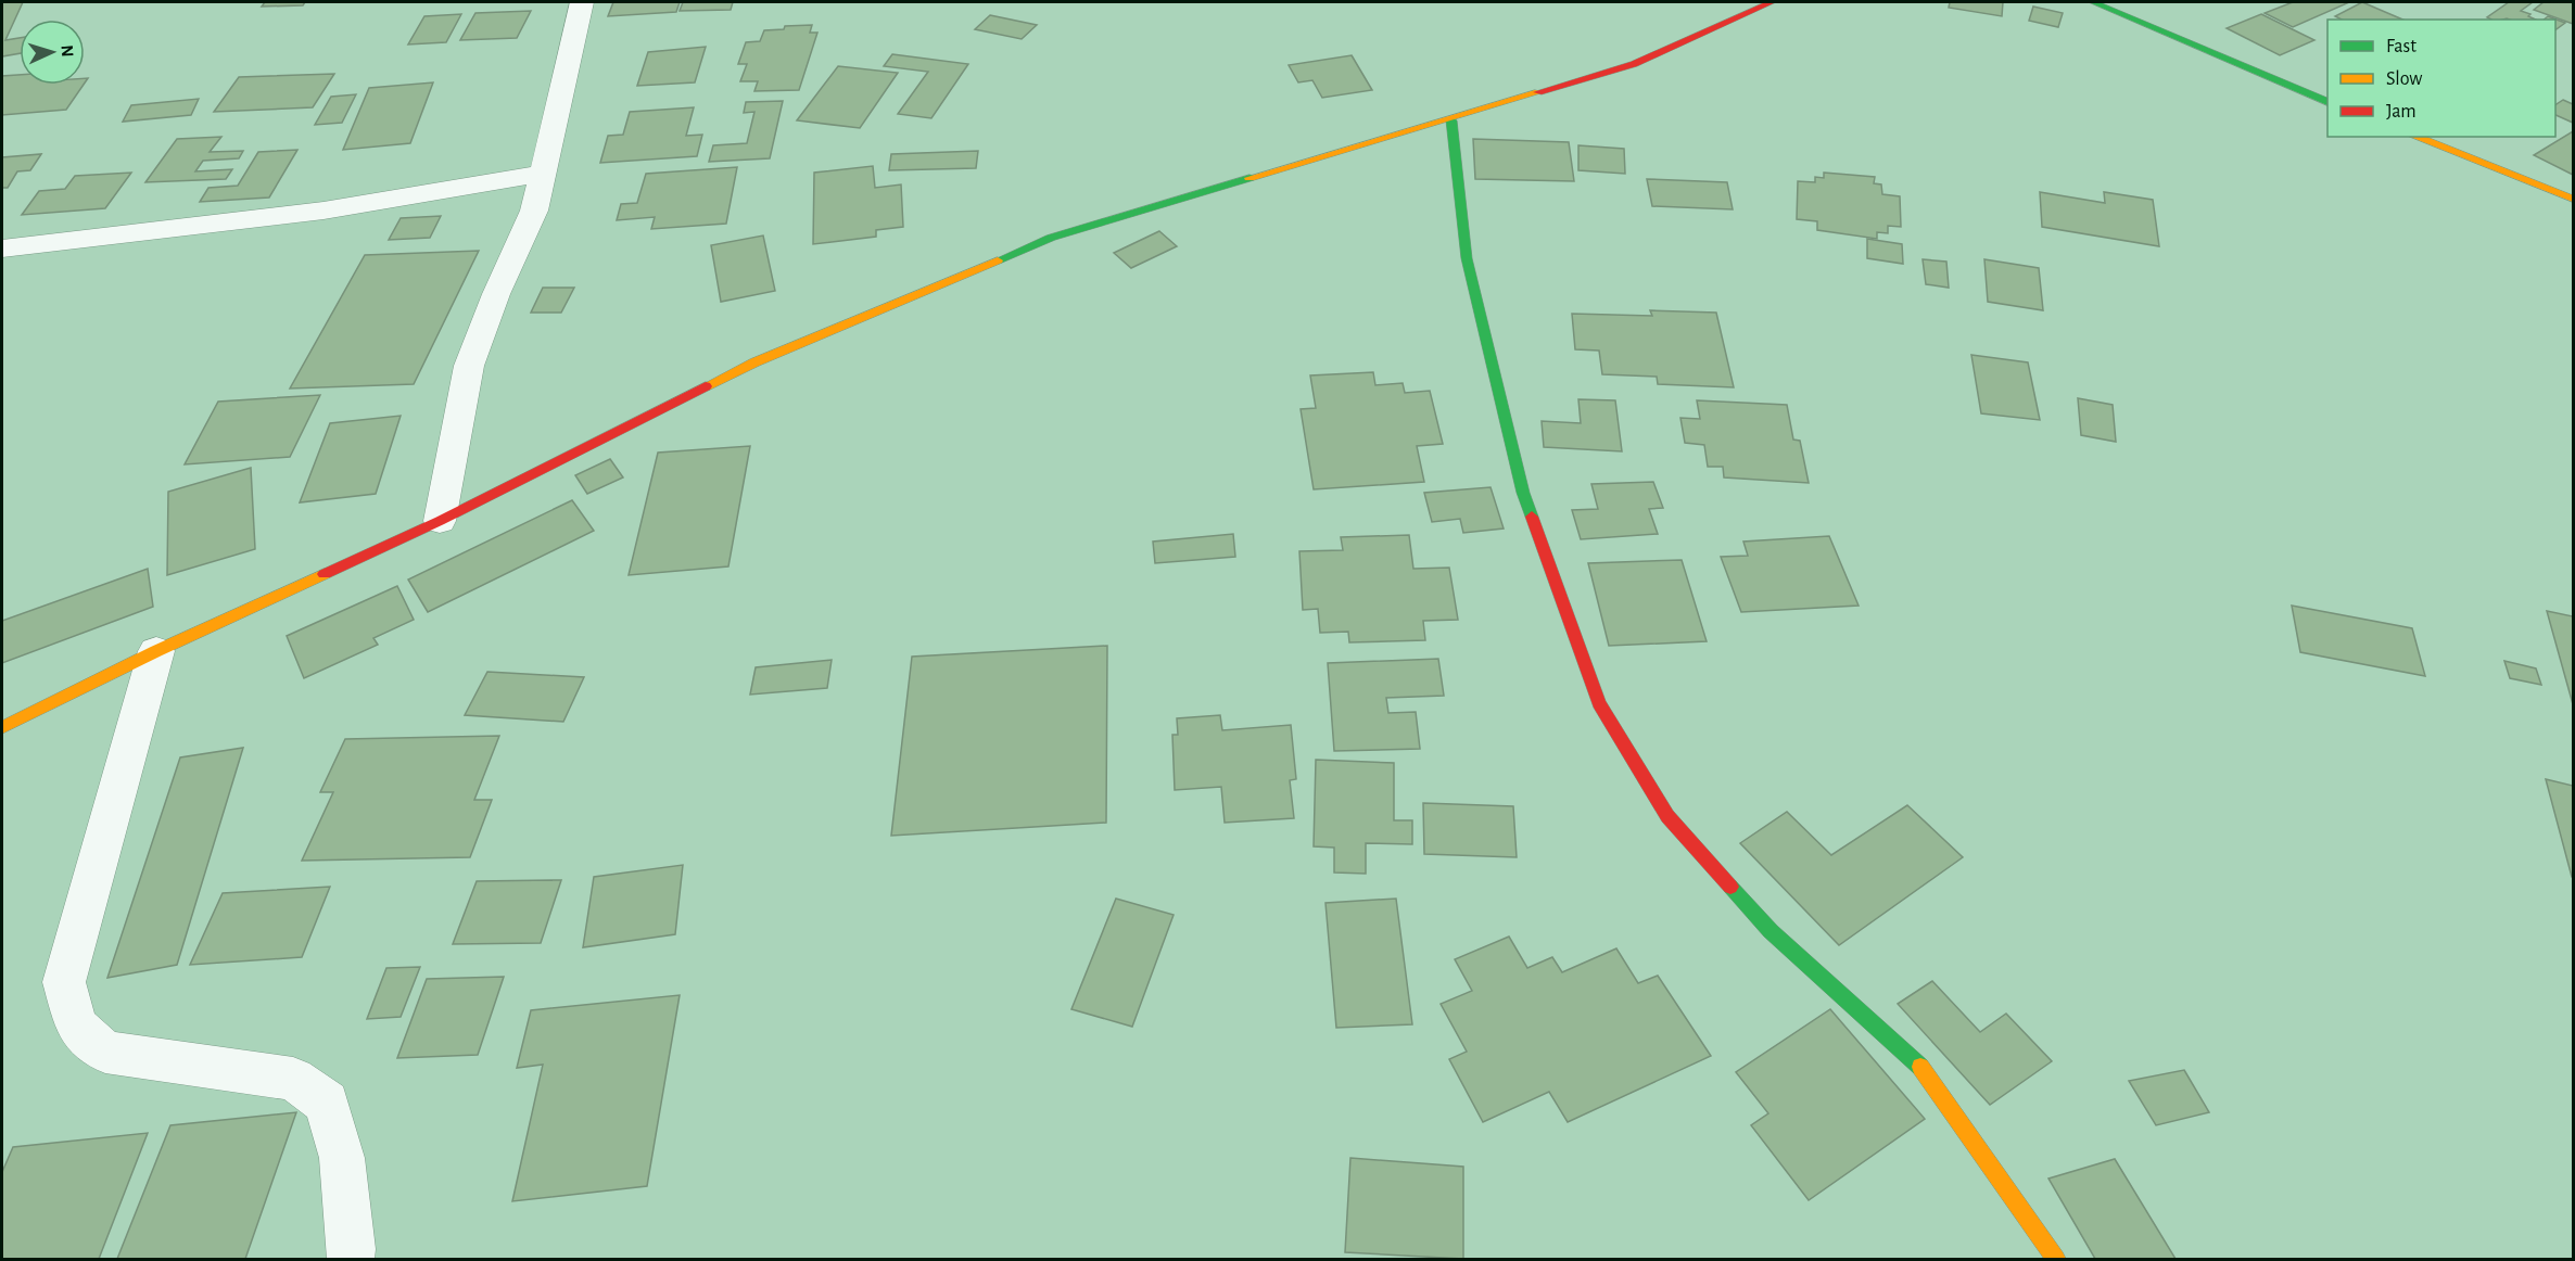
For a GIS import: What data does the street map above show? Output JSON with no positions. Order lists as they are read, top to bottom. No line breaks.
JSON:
{"legend":["Fast","Slow","Jam"],"north":"right"}
